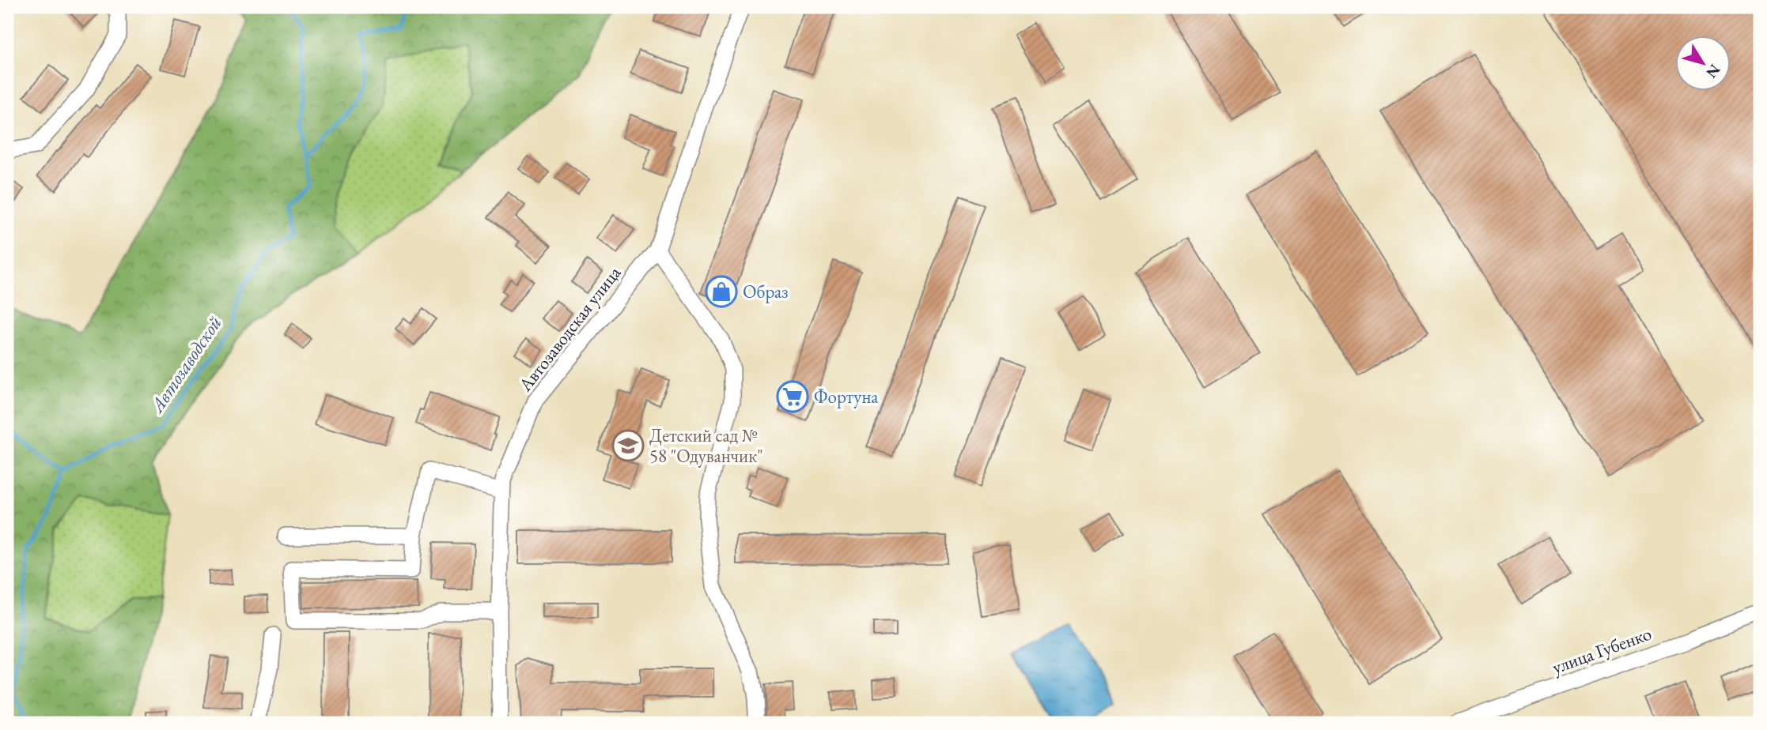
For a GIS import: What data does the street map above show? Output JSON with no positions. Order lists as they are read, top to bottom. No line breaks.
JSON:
{"streets":{"street":["Автозаводская улица","улица Губенко"]},"water":["Автозаводской"],"places":{"shop":["Образ"],"supermarket":["Фортуна"],"school or university":["Детский сад № 58 \"Одуванчик\""]},"north":"bottom right"}
